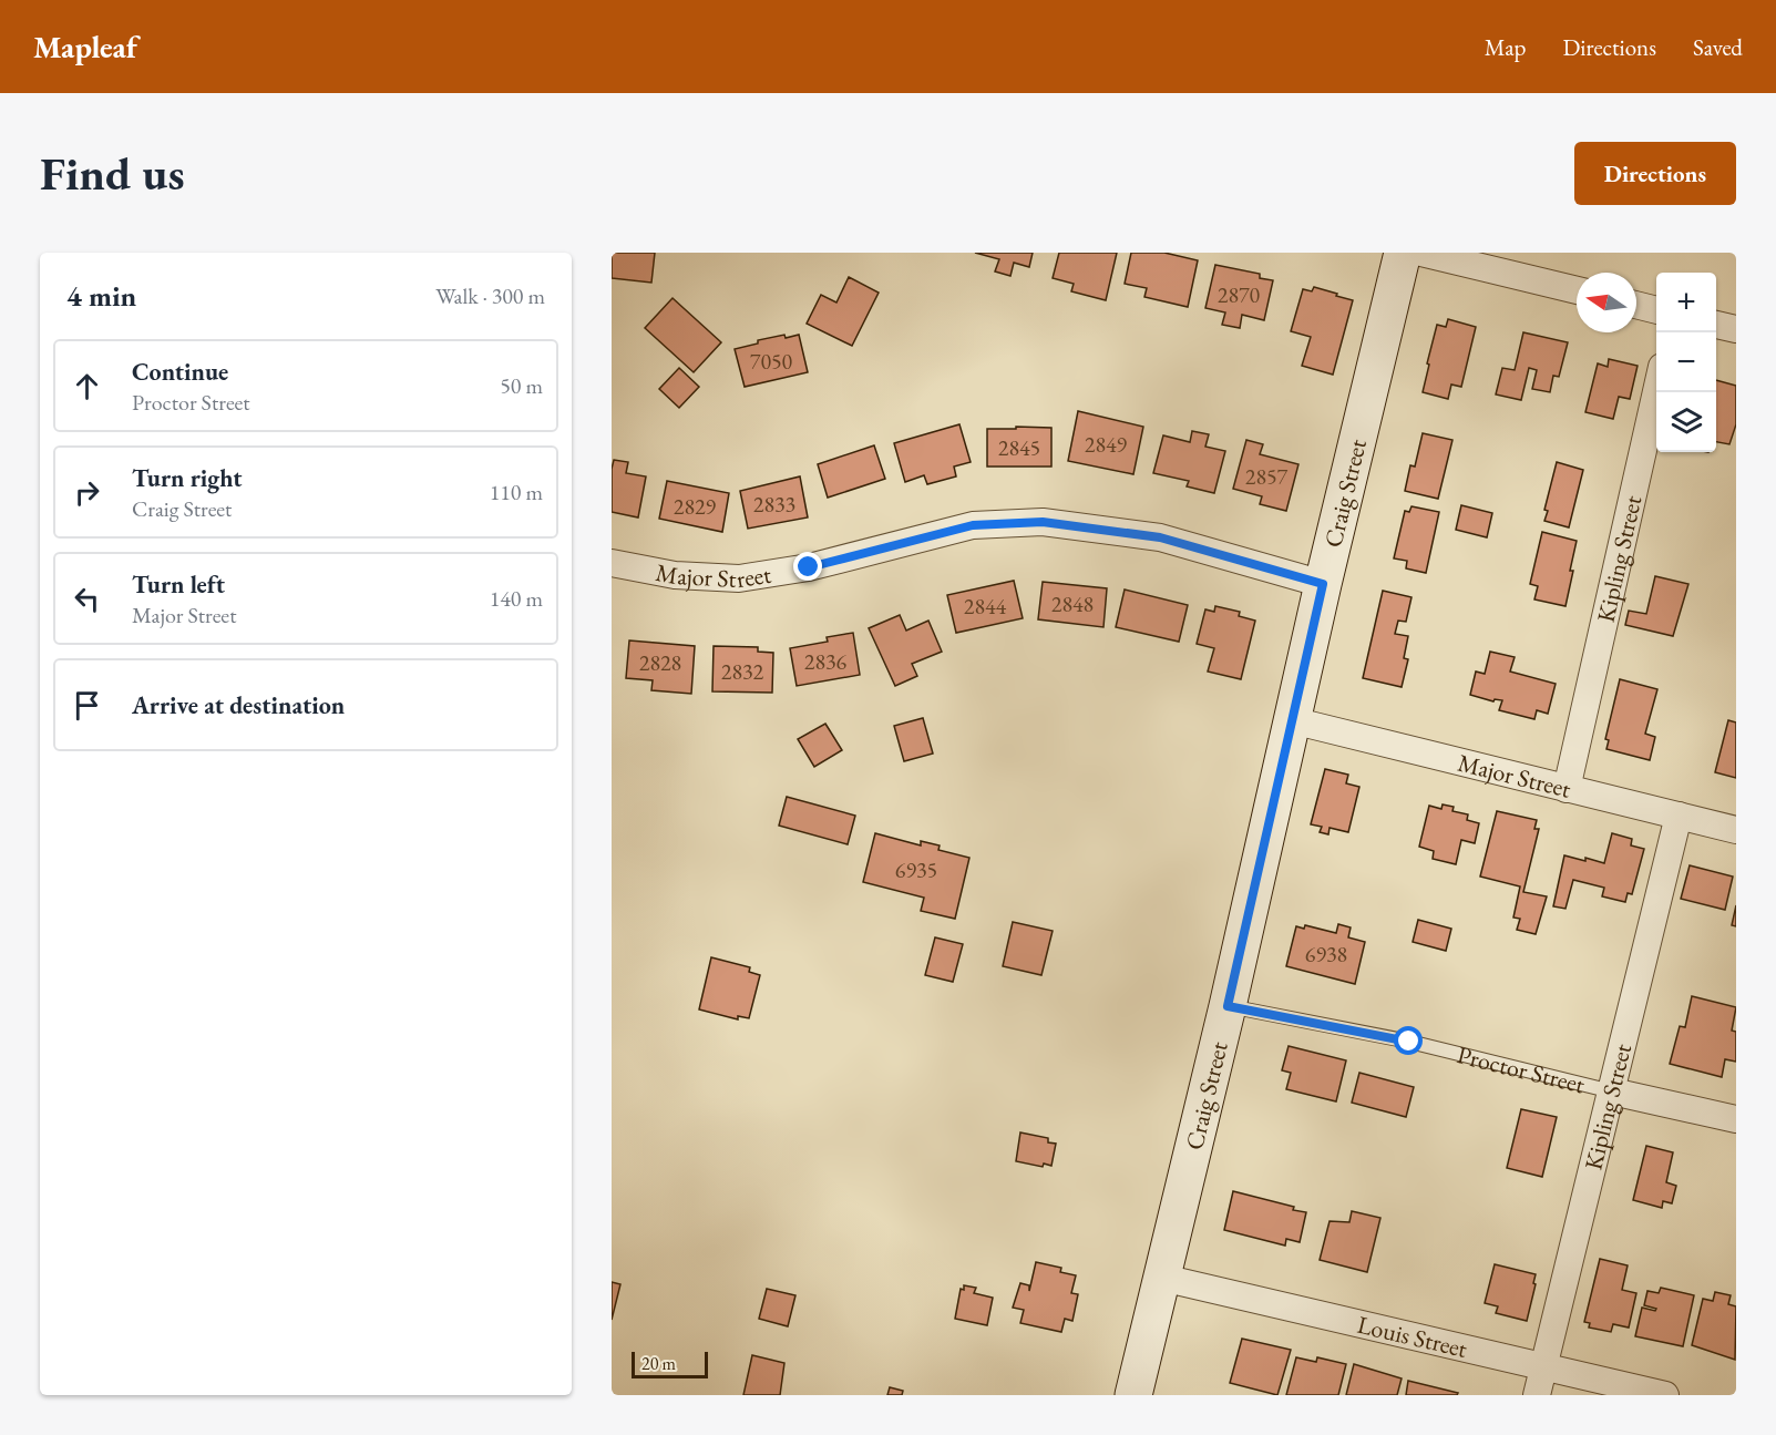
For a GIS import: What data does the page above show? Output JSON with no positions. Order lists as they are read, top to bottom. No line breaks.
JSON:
{"streets":{"street":["Craig Street","Kipling Street","Major Street","Proctor Street","Louis Street"]},"crossings":[["Craig Street","Major Street"],["Craig Street","Proctor Street"],["Craig Street","Louis Street"],["Kipling Street","Major Street"],["Kipling Street","Proctor Street"],["Kipling Street","Louis Street"]],"house_numbers":["2870","7050","2849","2845","2857","2833","2829","2848","2844","2836","2828","2832","6935","6938"],"scale_bar":"20 m","north":"left","page":{"header":"Mapleaf","nav":["Map","Directions","Saved"],"buttons":"Directions","title":"Find us","heading":["4 min","Walk · 300 m"],"map_buttons":["+","−"],"list":[["Continue","Proctor Street","50 m"],["Turn right","Craig Street","110 m"],["Turn left","Major Street","140 m"],"Arrive at destination"],"scale":"20 m"}}
